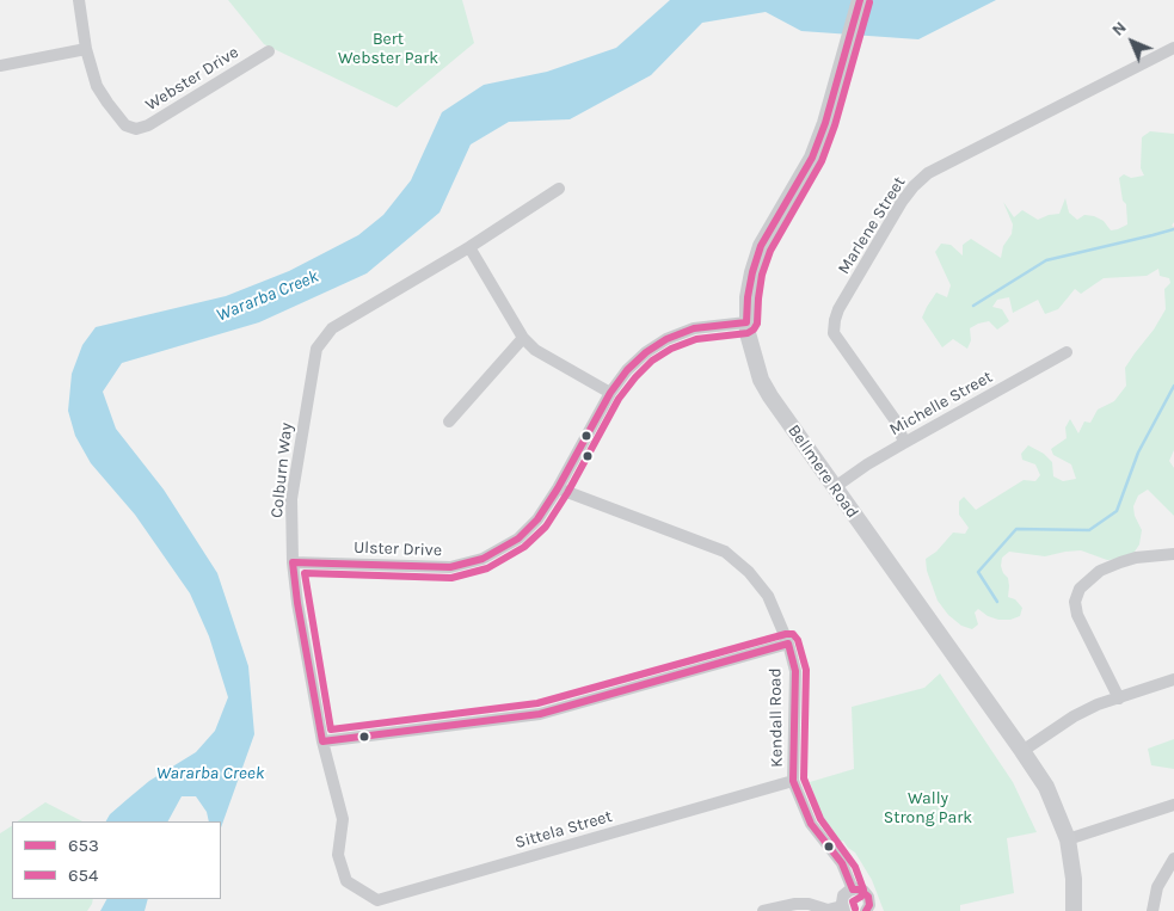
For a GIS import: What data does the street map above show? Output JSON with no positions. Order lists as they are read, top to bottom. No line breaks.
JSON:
{"streets":{"main road":["Bellmere Road"],"street":["Webster Drive","Marlene Street","Michelle Street","Colburn Way","Ulster Drive","Kendall Road","Sittela Street"]},"crossings":[["Marlene Street","Michelle Street"],["Michelle Street","Bellmere Road"],["Colburn Way","Ulster Drive"],["Colburn Way","Sittela Street"],["Bellmere Road","Ulster Drive"],["Ulster Drive","Kendall Road"],["Kendall Road","Sittela Street"]],"water":["Wararba Creek"],"parks":["Bert Webster Park","Wally Strong Park"],"lines":["transit line 653","transit line 654"],"legend":["653","654"],"north":"top left"}
